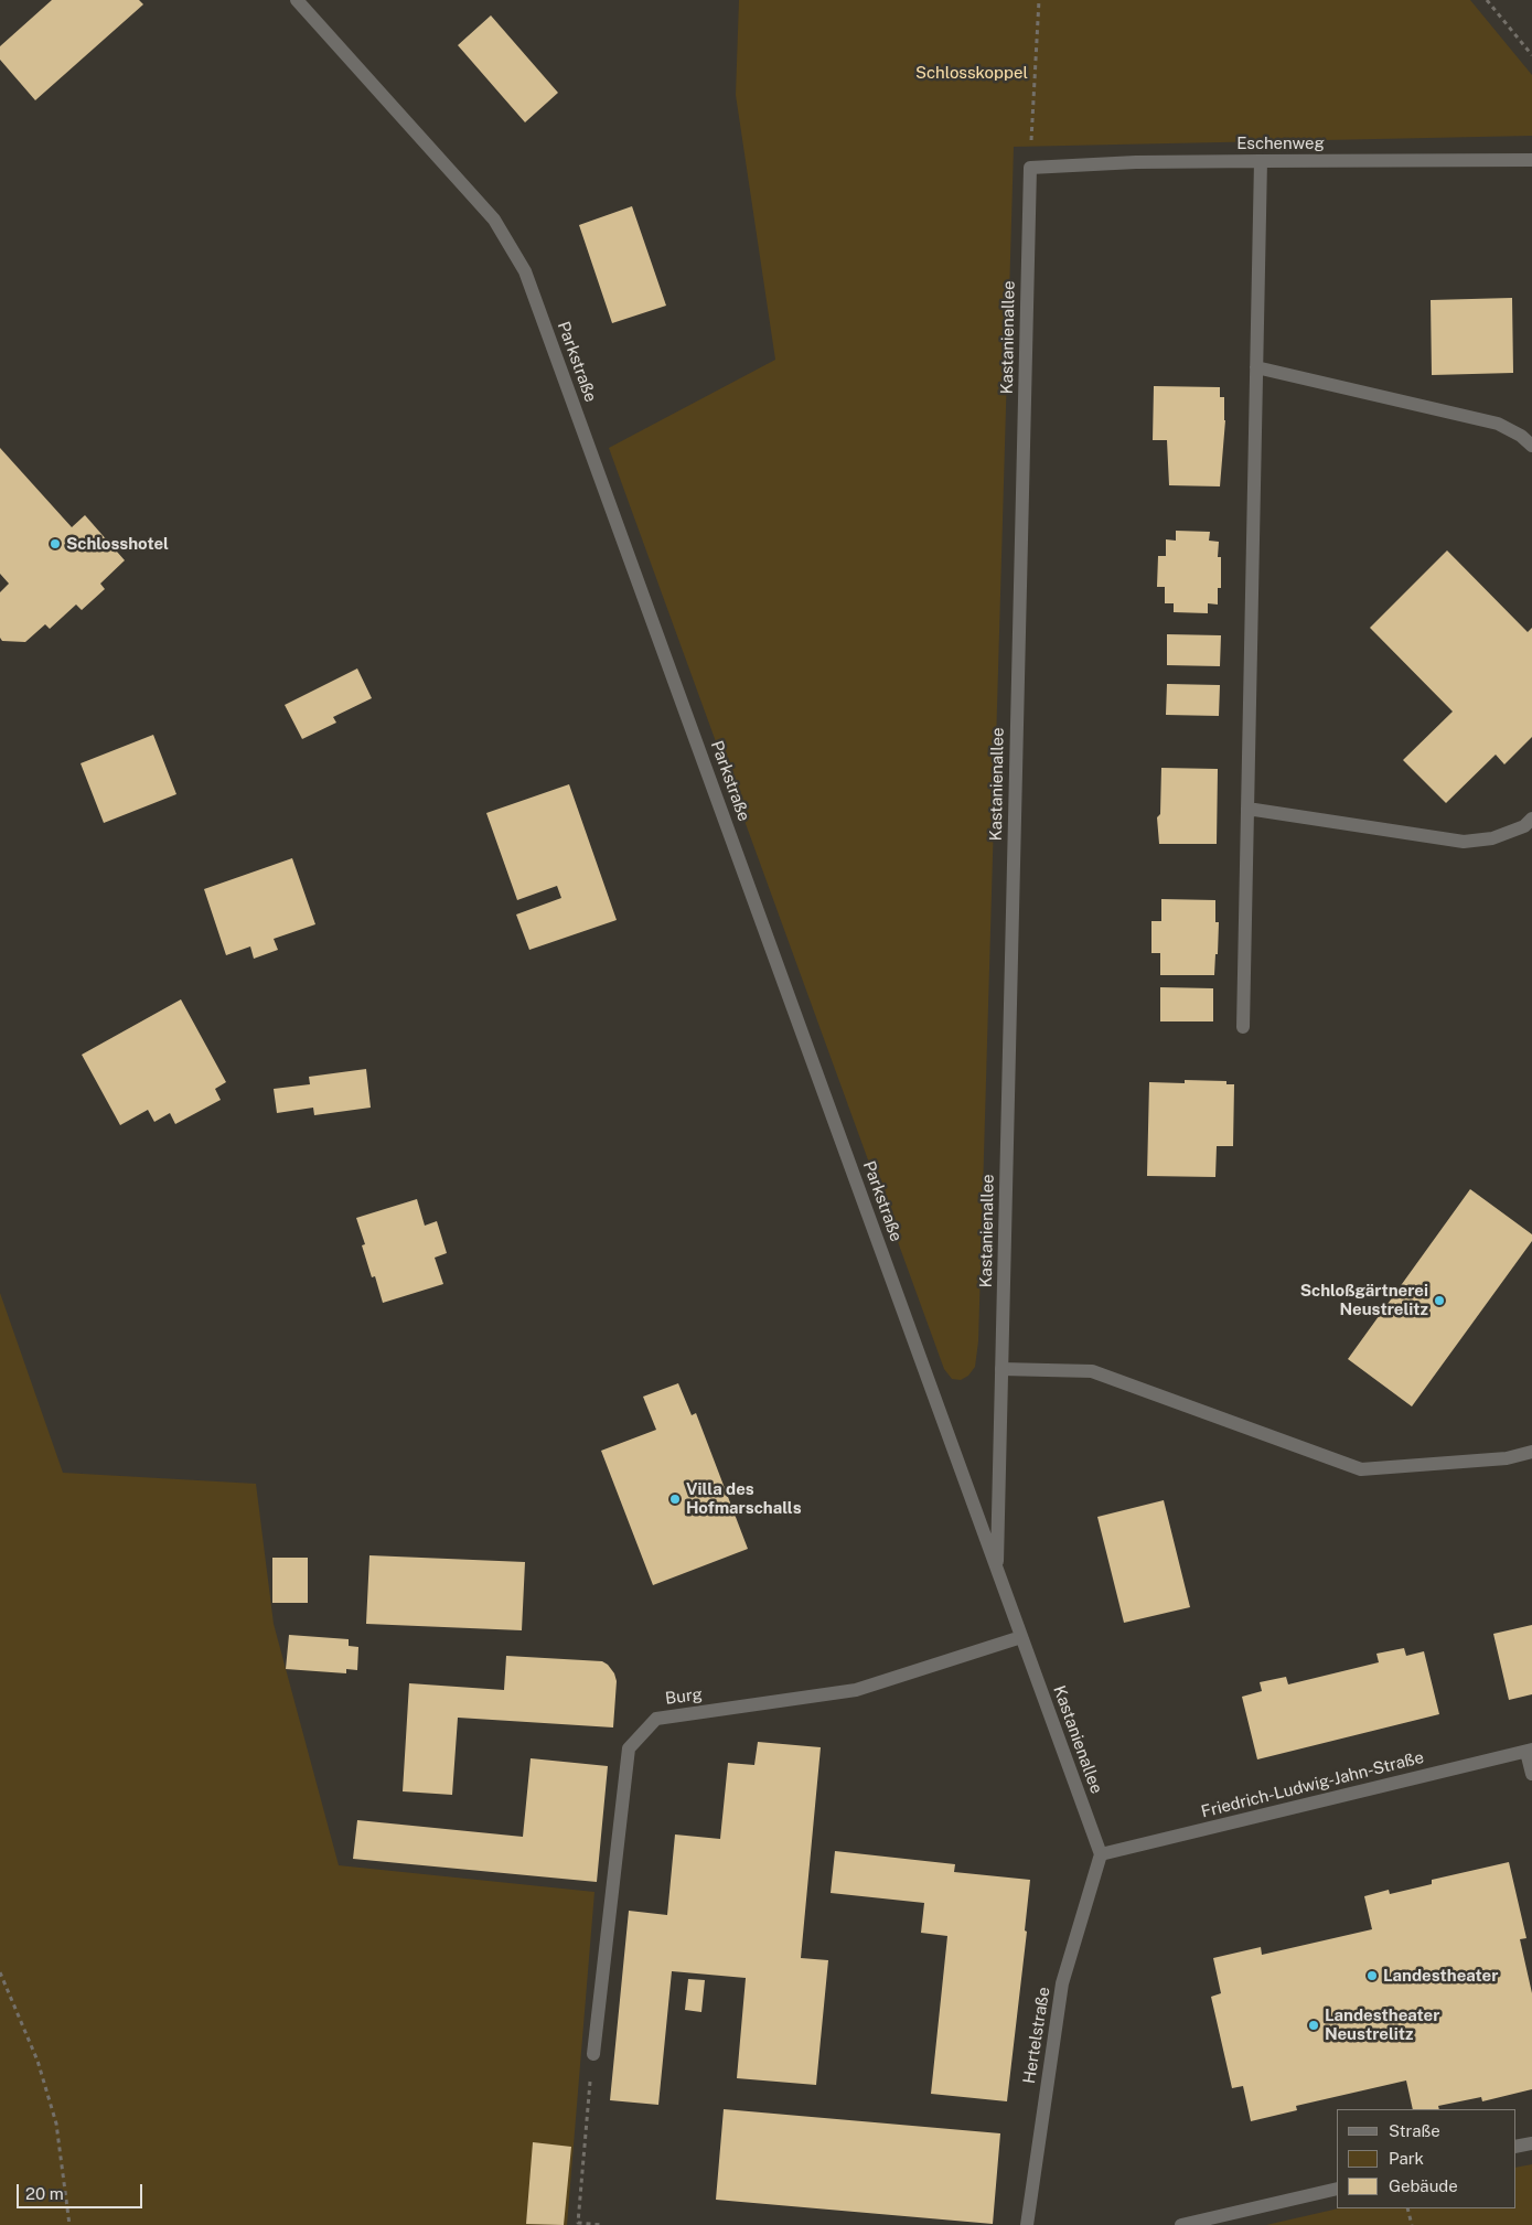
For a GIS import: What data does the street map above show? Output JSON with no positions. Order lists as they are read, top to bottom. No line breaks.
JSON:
{"streets":{"street":["Eschenweg","Kastanienallee","Parkstraße","Burg","Friedrich-Ludwig-Jahn-Straße","Hertelstraße"]},"crossings":[["Eschenweg","Kastanienallee"],["Kastanienallee","Parkstraße"],["Kastanienallee","Burg"],["Kastanienallee","Friedrich-Ludwig-Jahn-Straße"],["Kastanienallee","Hertelstraße"],["Parkstraße","Burg"],["Friedrich-Ludwig-Jahn-Straße","Hertelstraße"]],"parks":["Schlosskoppel"],"places":["Schlosshotel","Schloßgärtnerei Neustrelitz","Villa des Hofmarschalls","Landestheater","Landestheater Neustrelitz"],"legend":["Straße","Park","Gebäude"],"scale_bar":"20 m"}
